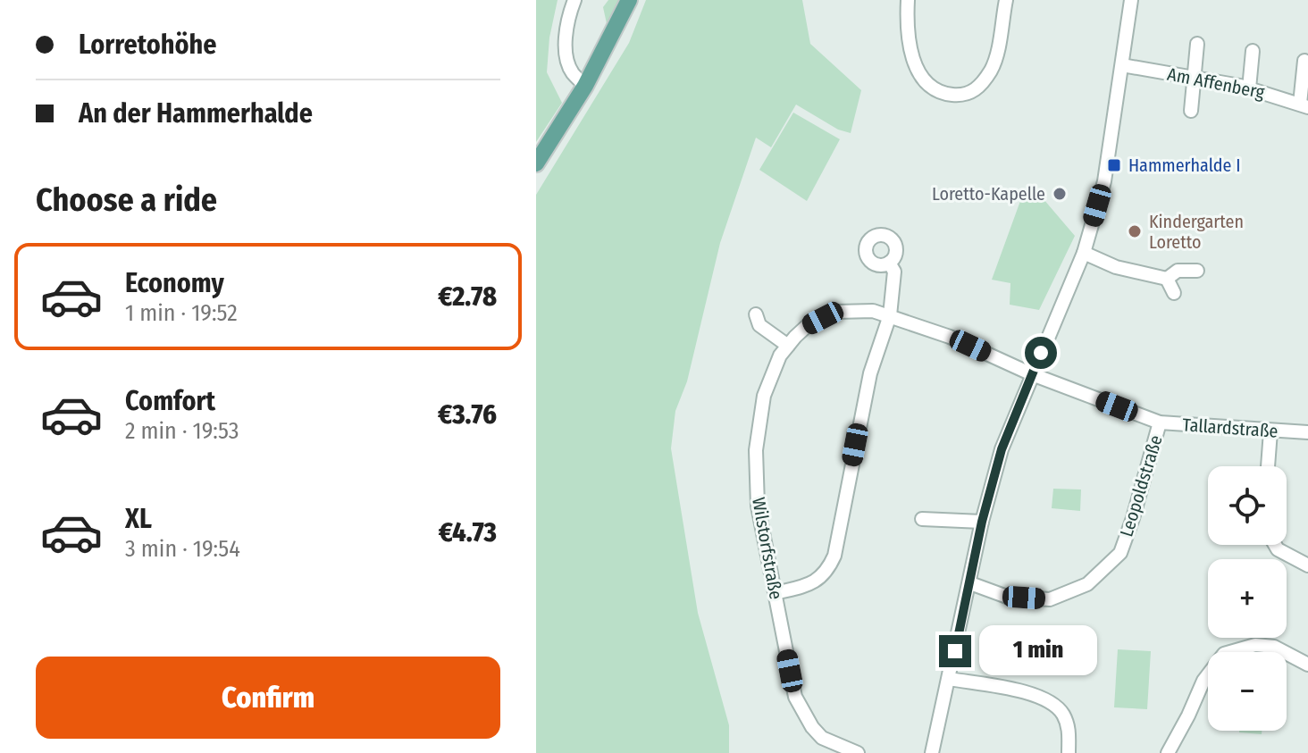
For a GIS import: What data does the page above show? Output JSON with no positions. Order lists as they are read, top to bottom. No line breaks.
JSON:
{"streets":{"street":["Am Affenberg","Tallardstraße","Leopoldstraße","Wilstorfstraße"]},"crossings":[["Tallardstraße","Leopoldstraße"],["Tallardstraße","Wilstorfstraße"]],"places":{"transit":["Hammerhalde I"],"other":["Loretto-Kapelle","Kindergarten Loretto"]},"page":{"banner":["Lorretohöhe","An der Hammerhalde"],"heading":"Choose a ride","list":[{"name":"Economy","note":"1 min · 19:52","value":"€2.78"},{"name":"Comfort","note":"2 min · 19:53","value":"€3.76"},{"name":"XL","note":"3 min · 19:54","value":"€4.73"}],"map_buttons":["+","−"],"bubble":"1 min","buttons":"Confirm"}}
